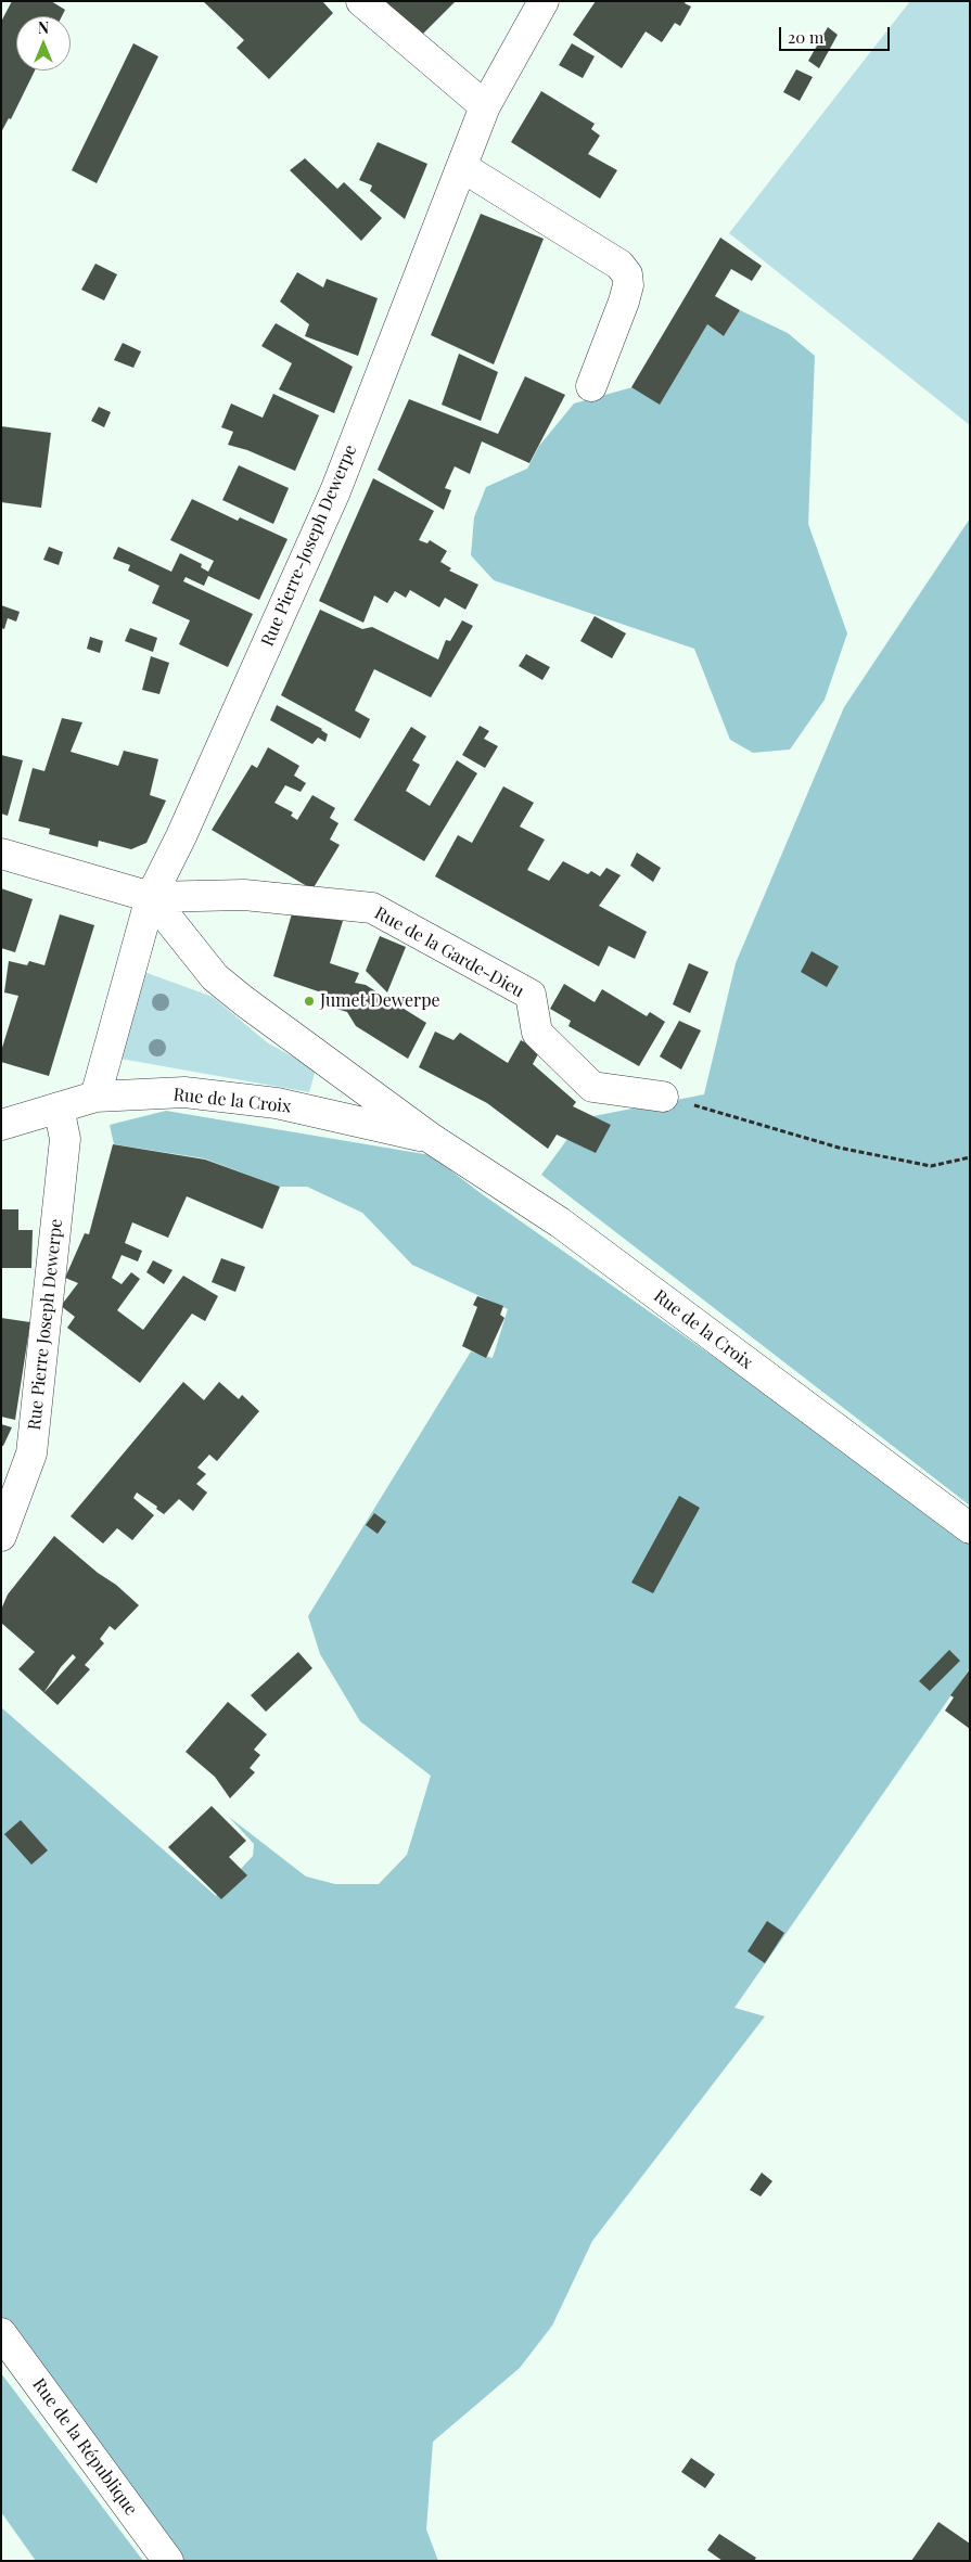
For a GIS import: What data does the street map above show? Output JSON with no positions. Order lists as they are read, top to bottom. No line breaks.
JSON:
{"streets":{"street":["Rue Pierre-Joseph Dewerpe","Rue de la Garde-Dieu","Rue de la Croix","Rue Pierre Joseph Dewerpe","Rue de la République"]},"crossings":[["Rue Pierre-Joseph Dewerpe","Rue de la Garde-Dieu"],["Rue Pierre-Joseph Dewerpe","Rue de la Croix"],["Rue de la Garde-Dieu","Rue de la Croix"],["Rue de la Croix","Rue Pierre Joseph Dewerpe"]],"places":["Jumet Dewerpe"],"scale_bar":"20 m","north":"top"}
